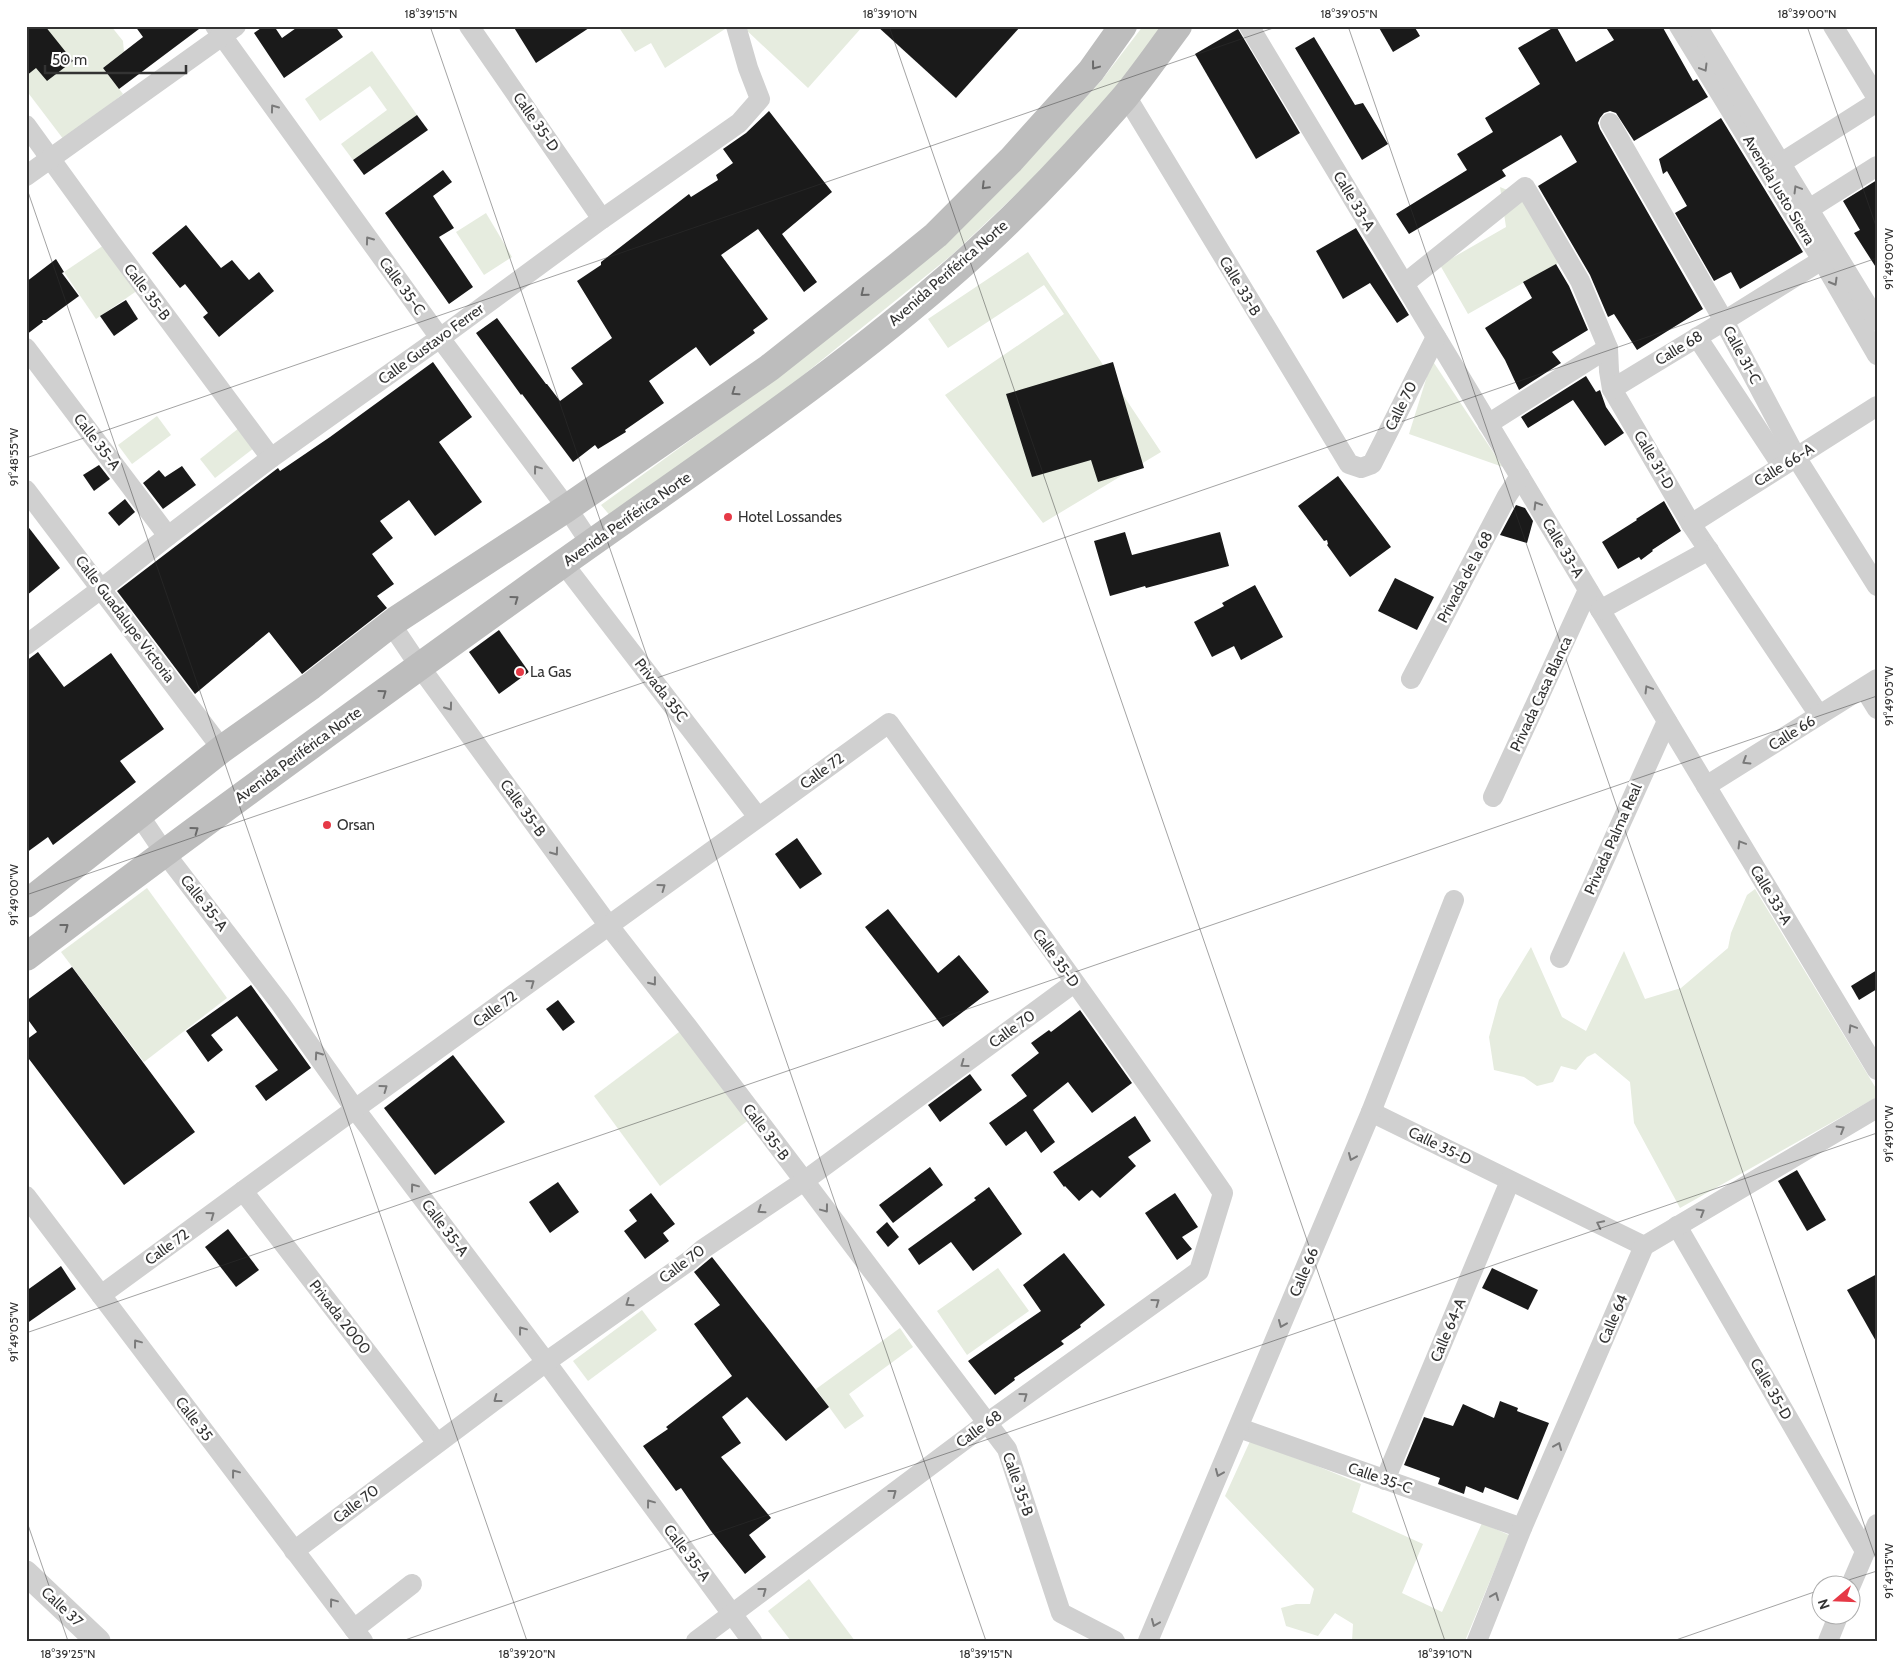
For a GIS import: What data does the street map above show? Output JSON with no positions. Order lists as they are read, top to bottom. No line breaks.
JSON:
{"streets":{"main road":["Avenida Periférica Norte"],"street":["Calle 35-D","Avenida Justo Sierra","Calle 33-A","Calle 35-C","Calle 33-B","Calle 35-B","Calle Gustavo Ferrer","Calle 68","Calle 31-C","Calle 70","Calle 35-A","Calle 31-D","Calle 66-A","Privada de la 68","Calle Guadalupe Victoria","Privada 35C","Privada Casa Blanca","Calle 66","Calle 72","Privada Palma Real","Privada 2000","Calle 64","Calle 64-A","Calle 35","Calle 37"]},"crossings":[["Calle 35-D","Calle Gustavo Ferrer"],["Calle 35-D","Calle 68"],["Calle 35-D","Calle 70"],["Calle 35-D","Calle 66"],["Calle 35-D","Calle 72"],["Calle 35-D","Calle 64"],["Calle 35-D","Calle 64-A"],["Avenida Justo Sierra","Calle 68"],["Calle 33-A","Calle 70"],["Calle 33-A","Calle 31-D"],["Calle 33-A","Privada de la 68"],["Calle 33-A","Privada Casa Blanca"],["Calle 33-A","Calle 66"],["Calle 33-A","Privada Palma Real"],["Avenida Periférica Norte","Calle 35-C"],["Avenida Periférica Norte","Calle 33-B"],["Avenida Periférica Norte","Calle 35-B"],["Avenida Periférica Norte","Calle 35-A"],["Avenida Periférica Norte","Privada 35C"],["Calle 35-C","Calle Gustavo Ferrer"],["Calle 35-C","Calle 66"],["Calle 35-C","Calle 64"],["Calle 35-C","Calle 64-A"],["Calle 33-B","Calle 70"],["Calle 35-B","Calle Gustavo Ferrer"],["Calle 35-B","Calle 68"],["Calle 35-B","Calle 70"],["Calle 35-B","Calle 72"],["Calle Gustavo Ferrer","Calle 35-A"],["Calle Gustavo Ferrer","Calle Guadalupe Victoria"],["Calle 68","Calle 31-C"],["Calle 68","Calle 35-A"],["Calle 68","Calle 31-D"],["Calle 31-C","Calle 66-A"],["Calle 70","Calle 35-A"],["Calle 70","Privada 2000"],["Calle 70","Calle 35"],["Calle 35-A","Calle 72"],["Calle 31-D","Calle 66-A"],["Calle 31-D","Calle 66"],["Privada 35C","Calle 72"],["Calle 72","Privada 2000"],["Calle 72","Calle 35"]],"one_way":["Calle 33-A","Calle 35-C","Calle 35-B","Calle 68","Calle 70","Calle 35-A","Calle 66","Calle 72","Calle 64","Calle 35"],"places":["Hotel Lossandes","La Gas","Orsan"],"scale_bar":"50 m","north":"left","coordinates":["18°39'15\"N","18°39'10\"N","18°39'05\"N","18°39'00\"N","91°49'00\"W","91°48'55\"W","91°49'05\"W","91°49'10\"W","91°49'15\"W","18°39'25\"N","18°39'20\"N"]}
